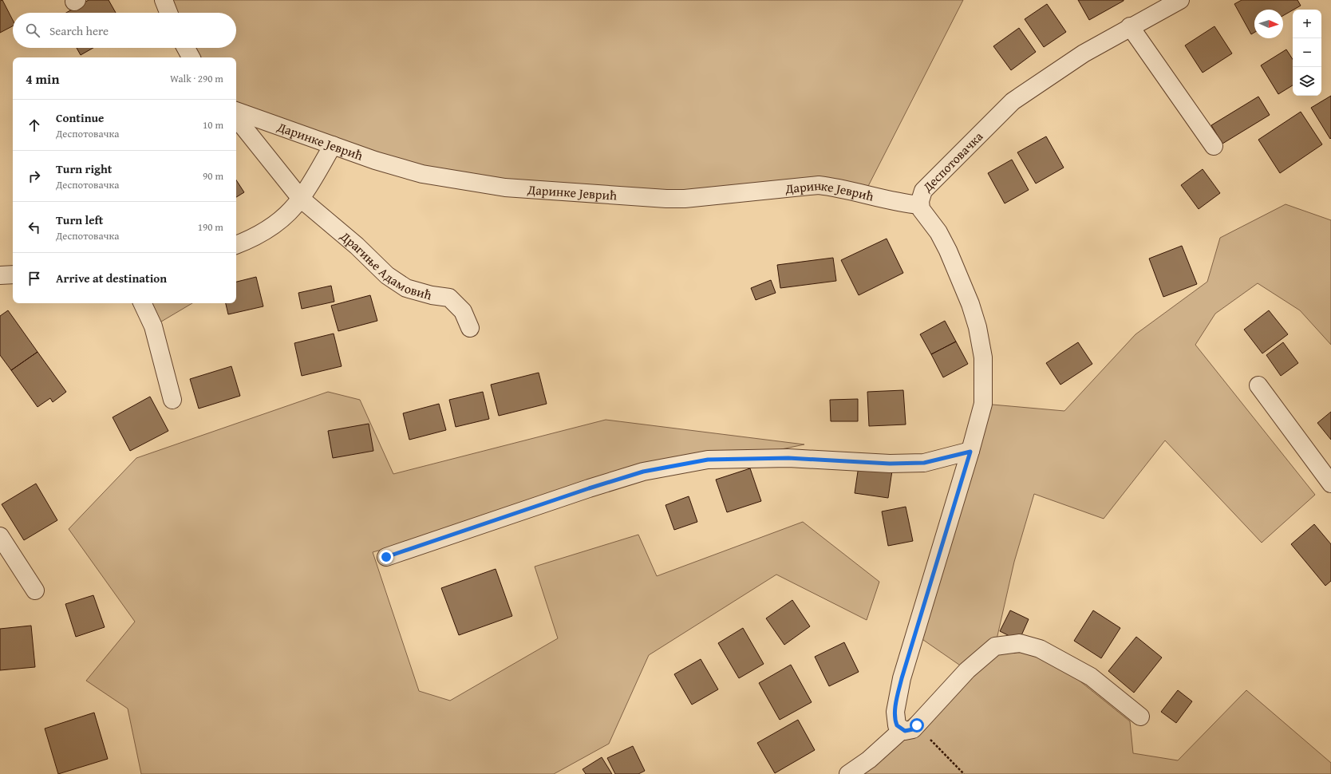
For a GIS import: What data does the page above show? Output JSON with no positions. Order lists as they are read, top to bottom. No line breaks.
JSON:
{"streets":{"street":["Даринке Јеврић","Деспотовачка","Драгиње Адамовић"]},"crossings":[["Даринке Јеврић","Деспотовачка"]],"north":"right","page":{"map_buttons":["+","−"],"search":"Search here","heading":["4 min","Walk · 290 m"],"list":[["Continue","Деспотовачка","10 m"],["Turn right","Деспотовачка","90 m"],["Turn left","Деспотовачка","190 m"],"Arrive at destination"]}}
